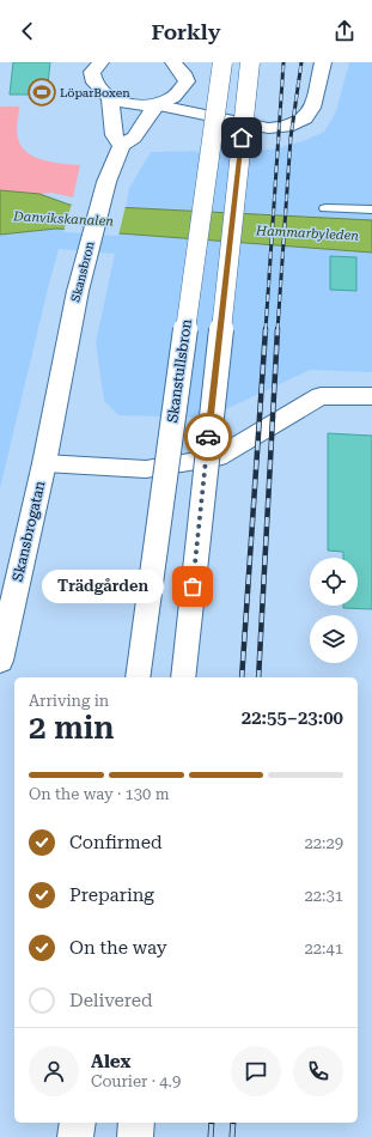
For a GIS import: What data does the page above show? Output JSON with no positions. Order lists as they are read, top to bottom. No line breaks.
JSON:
{"streets":{"street":["Skansbron","Skanstullsbron","Skansbrogatan"]},"crossings":[["Skansbron","Skansbrogatan"]],"water":["Danvikskanalen","Hammarbyleden"],"places":{"sports":["LöparBoxen"],"other":["Trädgården"]},"page":{"header":"Forkly","bubble":"Trädgården","heading":["2 min","Arriving in","22:55–23:00"],"panel":["Alex","Courier · 4.9"],"bar":"On the way · 130 m","list":[["Confirmed","22:29"],["Preparing","22:31"],["On the way","22:41"],"Delivered"]}}
